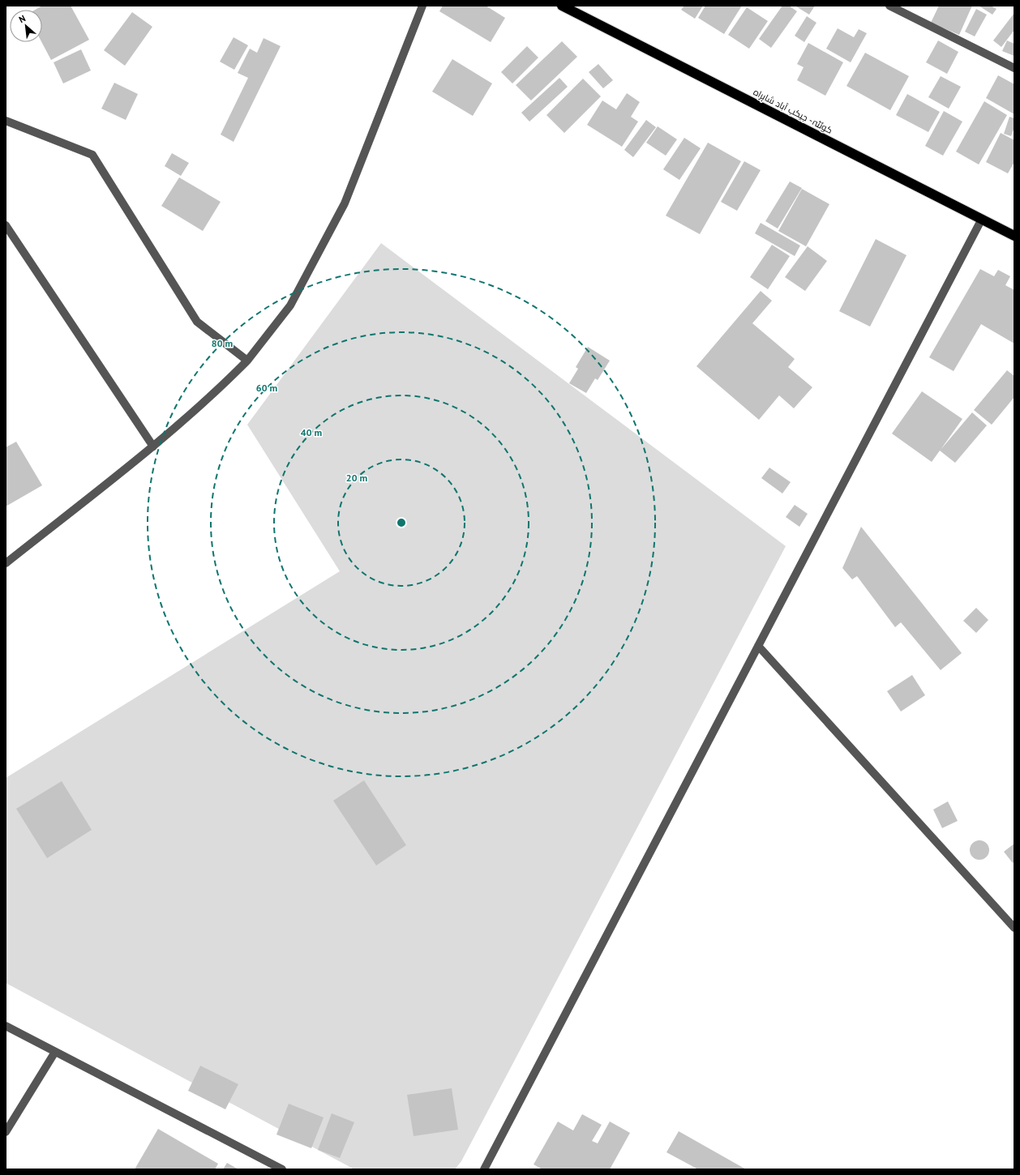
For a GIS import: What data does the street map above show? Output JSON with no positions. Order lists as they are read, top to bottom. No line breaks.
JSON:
{"streets":{"highway":["کوئٹہ - جیکب آباد شاہراہ"]},"north":"top left","rings":["80 m","60 m","40 m","20 m"]}
